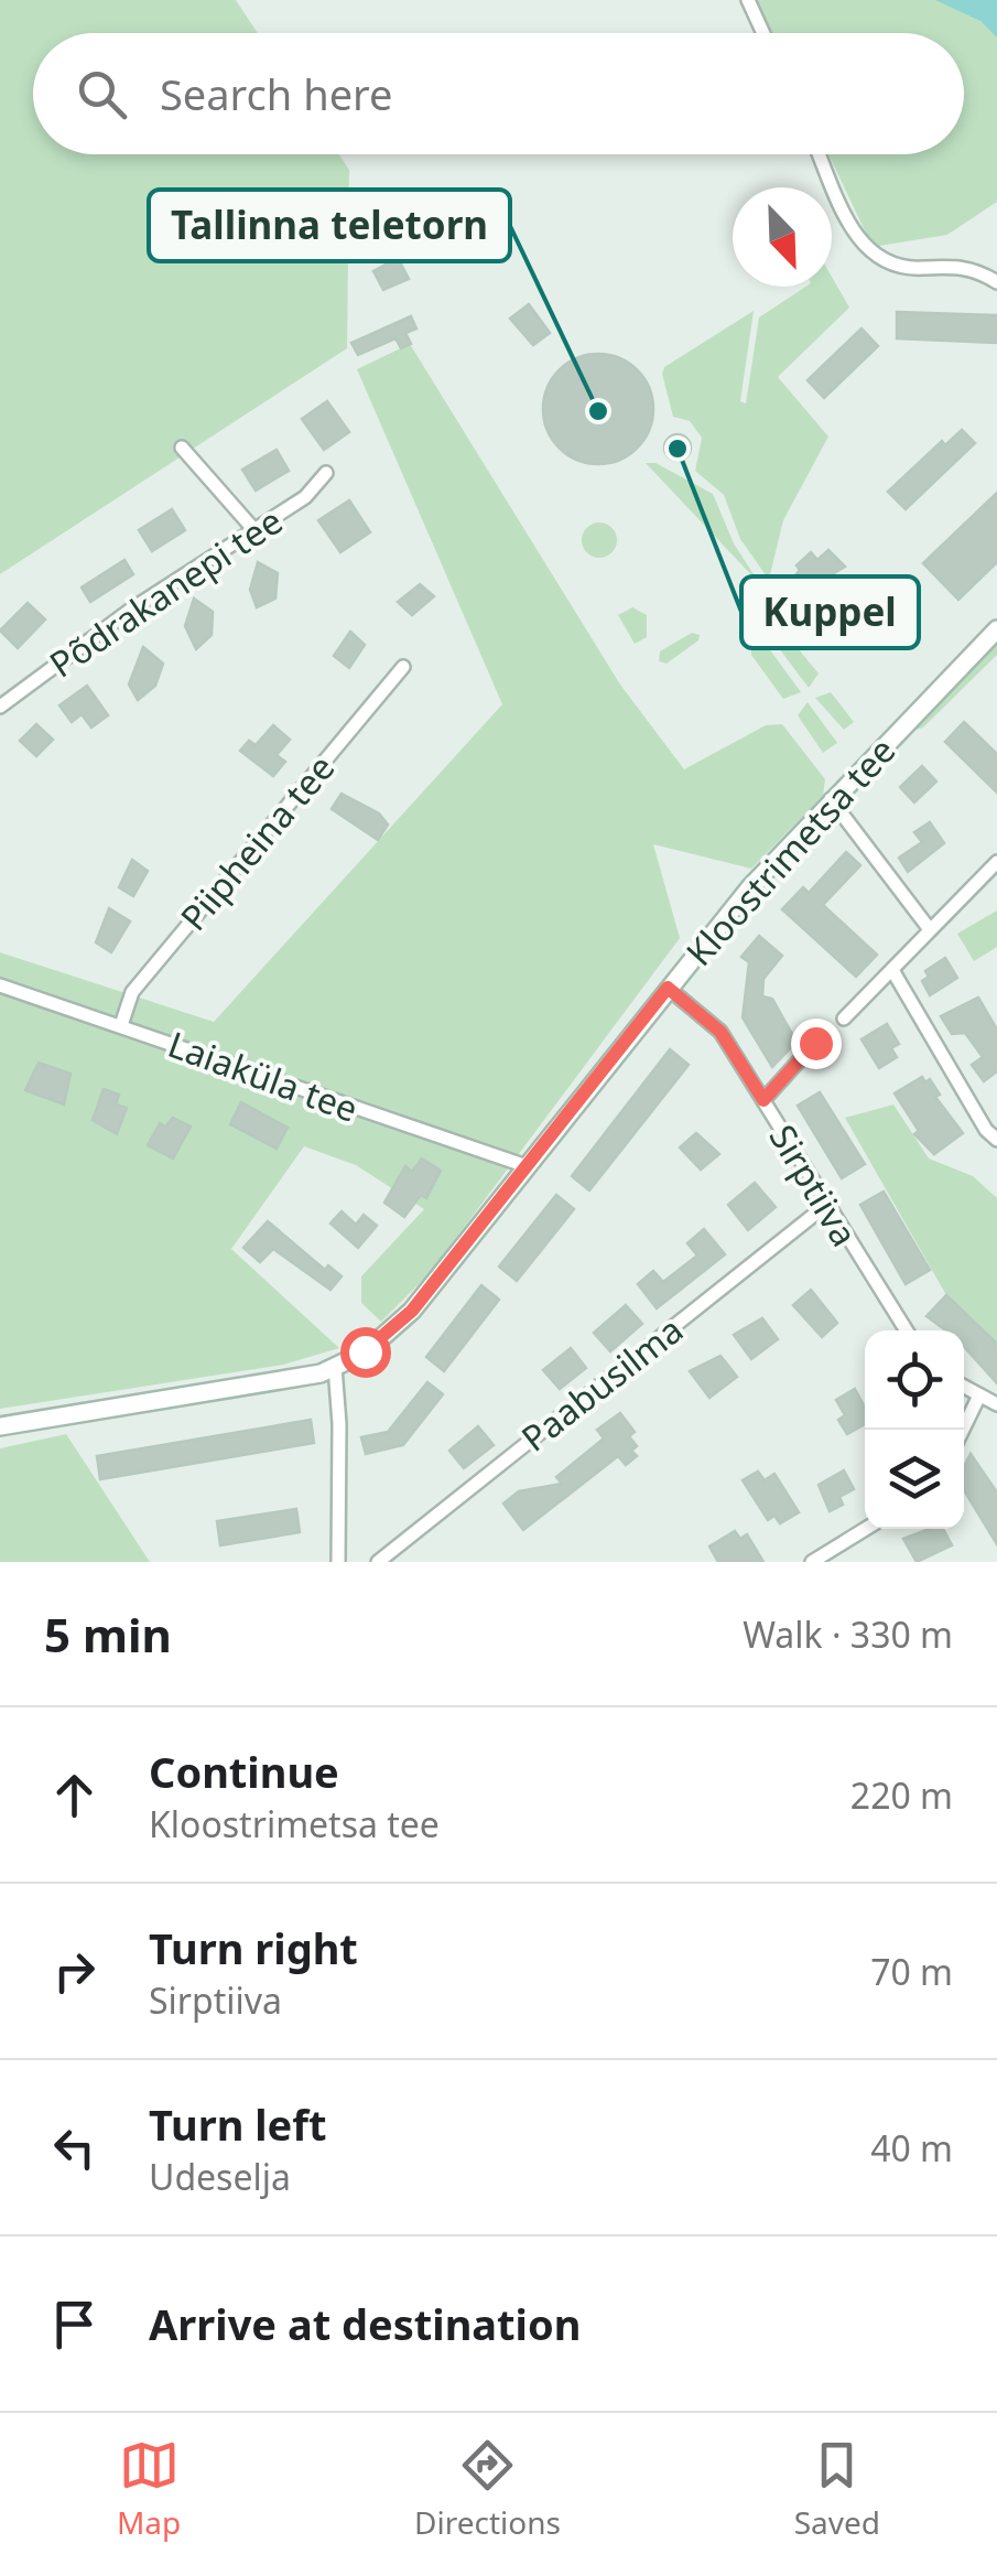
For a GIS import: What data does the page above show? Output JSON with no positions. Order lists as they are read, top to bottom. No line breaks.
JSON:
{"streets":{"main road":["Kloostrimetsa tee"],"street":["Põdrakanepi tee","Piipheina tee","Laiaküla tee","Sirptiiva","Paabusilma"]},"crossings":[["Piipheina tee","Laiaküla tee"],["Kloostrimetsa tee","Laiaküla tee"],["Kloostrimetsa tee","Sirptiiva"],["Sirptiiva","Paabusilma"]],"places":["Tallinna teletorn","Kuppel"],"north":"bottom right","page":{"search":"Search here","heading":["5 min","Walk · 330 m"],"list":[["Continue","Kloostrimetsa tee","220 m"],["Turn right","Sirptiiva","70 m"],["Turn left","Udeselja","40 m"],"Arrive at destination"],"nav":["Map","Directions","Saved"]}}
